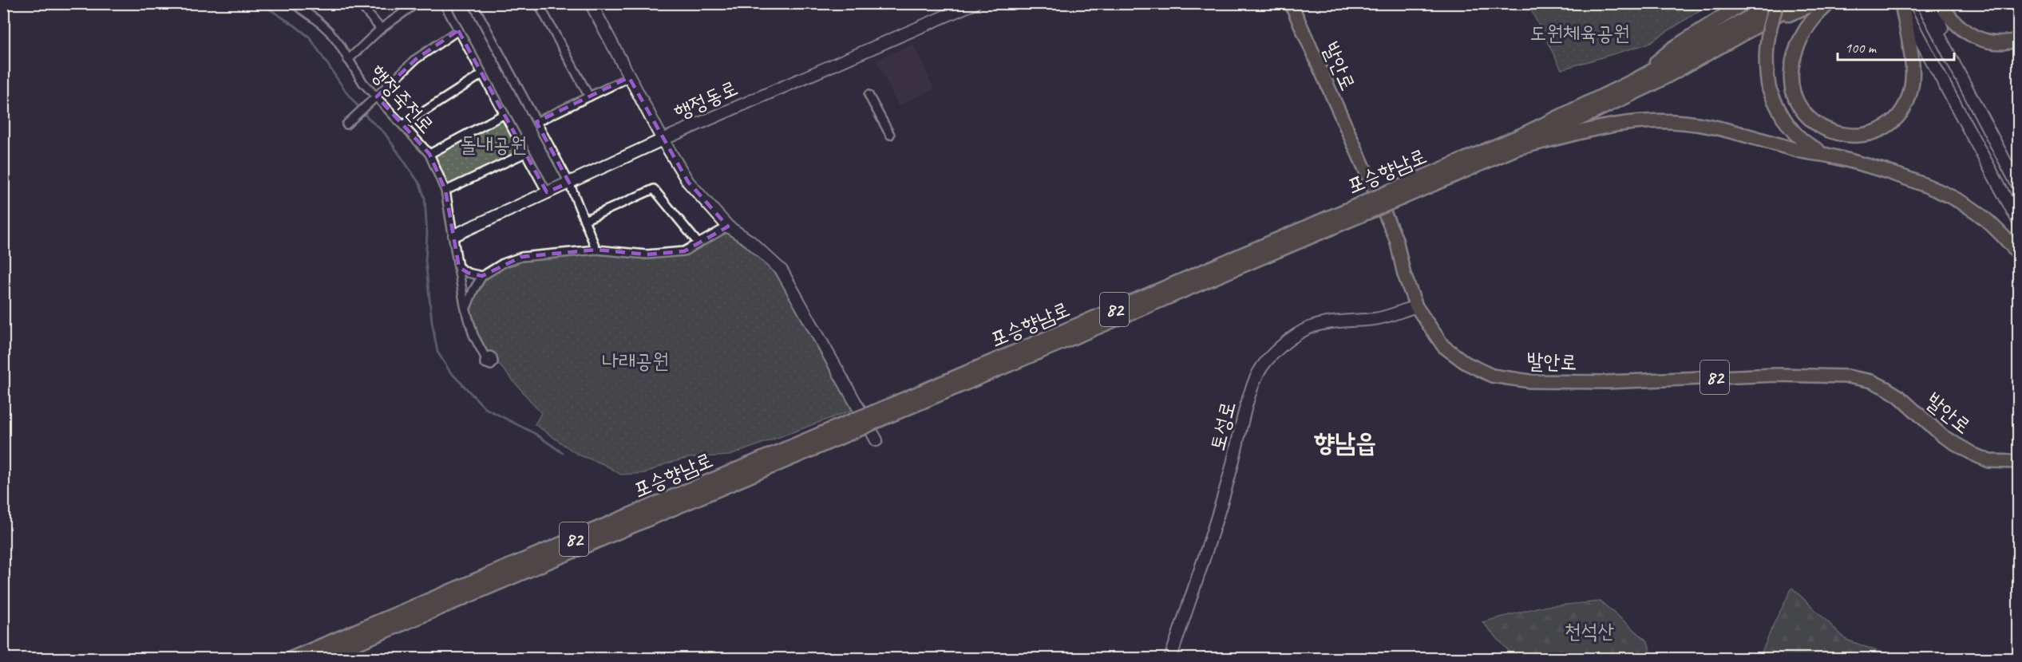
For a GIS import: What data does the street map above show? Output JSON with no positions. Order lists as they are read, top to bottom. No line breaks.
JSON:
{"streets":{"highway":["포승향남로","82"],"main road":["발안로"],"street":["행정죽전로","행정동로","토성로"]},"crossings":[["발안로","토성로"],["행정죽전로","행정동로"]],"districts":["향남읍"],"parks":["도원체육공원","돌내공원","나래공원","천석산"],"scale_bar":"100 m"}
